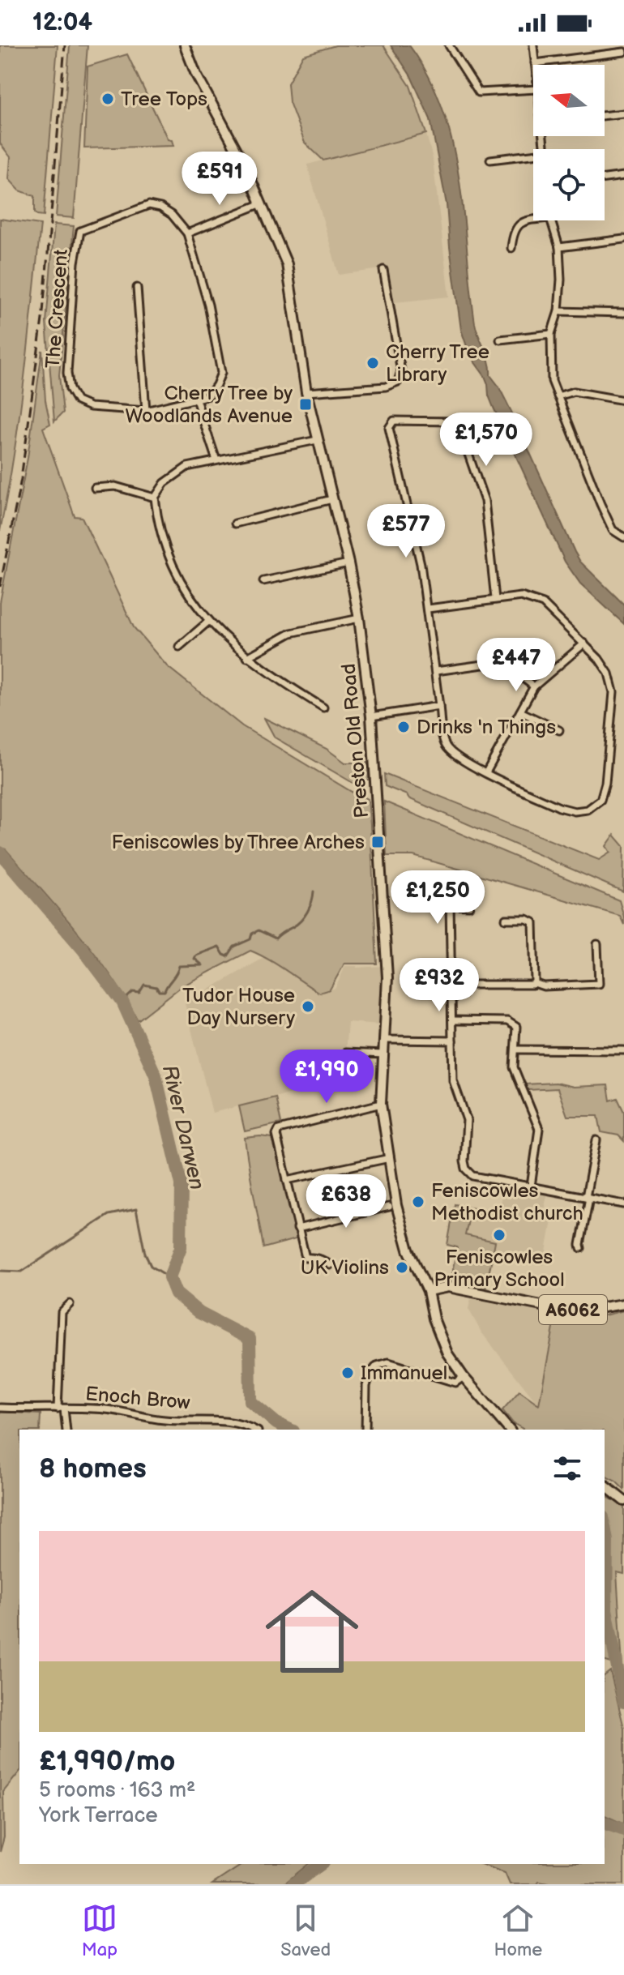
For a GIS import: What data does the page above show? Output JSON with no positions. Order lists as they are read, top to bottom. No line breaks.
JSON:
{"streets":{"main road":["Preston Old Road","A6062"],"street":["The Crescent","Enoch Brow"]},"crossings":[["Preston Old Road","A6062"]],"water":["River Darwen"],"places":{"other":["Tree Tops","Cherry Tree Library","Drinks 'n Things","Tudor House Day Nursery","Feniscowles Methodist church","Feniscowles Primary School","UK Violins","Immanuel"],"transit":["Cherry Tree by Woodlands Avenue","Feniscowles by Three Arches"]},"north":"left","page":{"status":"12:04","price":["£591","£1,570","£577","£447","£1,250","£932","£1,990","£638"],"heading":"8 homes","list":[{"name":"£1,990/mo","note":"5 rooms · 163 m² · York Terrace"}],"tabs":["Map","Saved","Home"]}}
